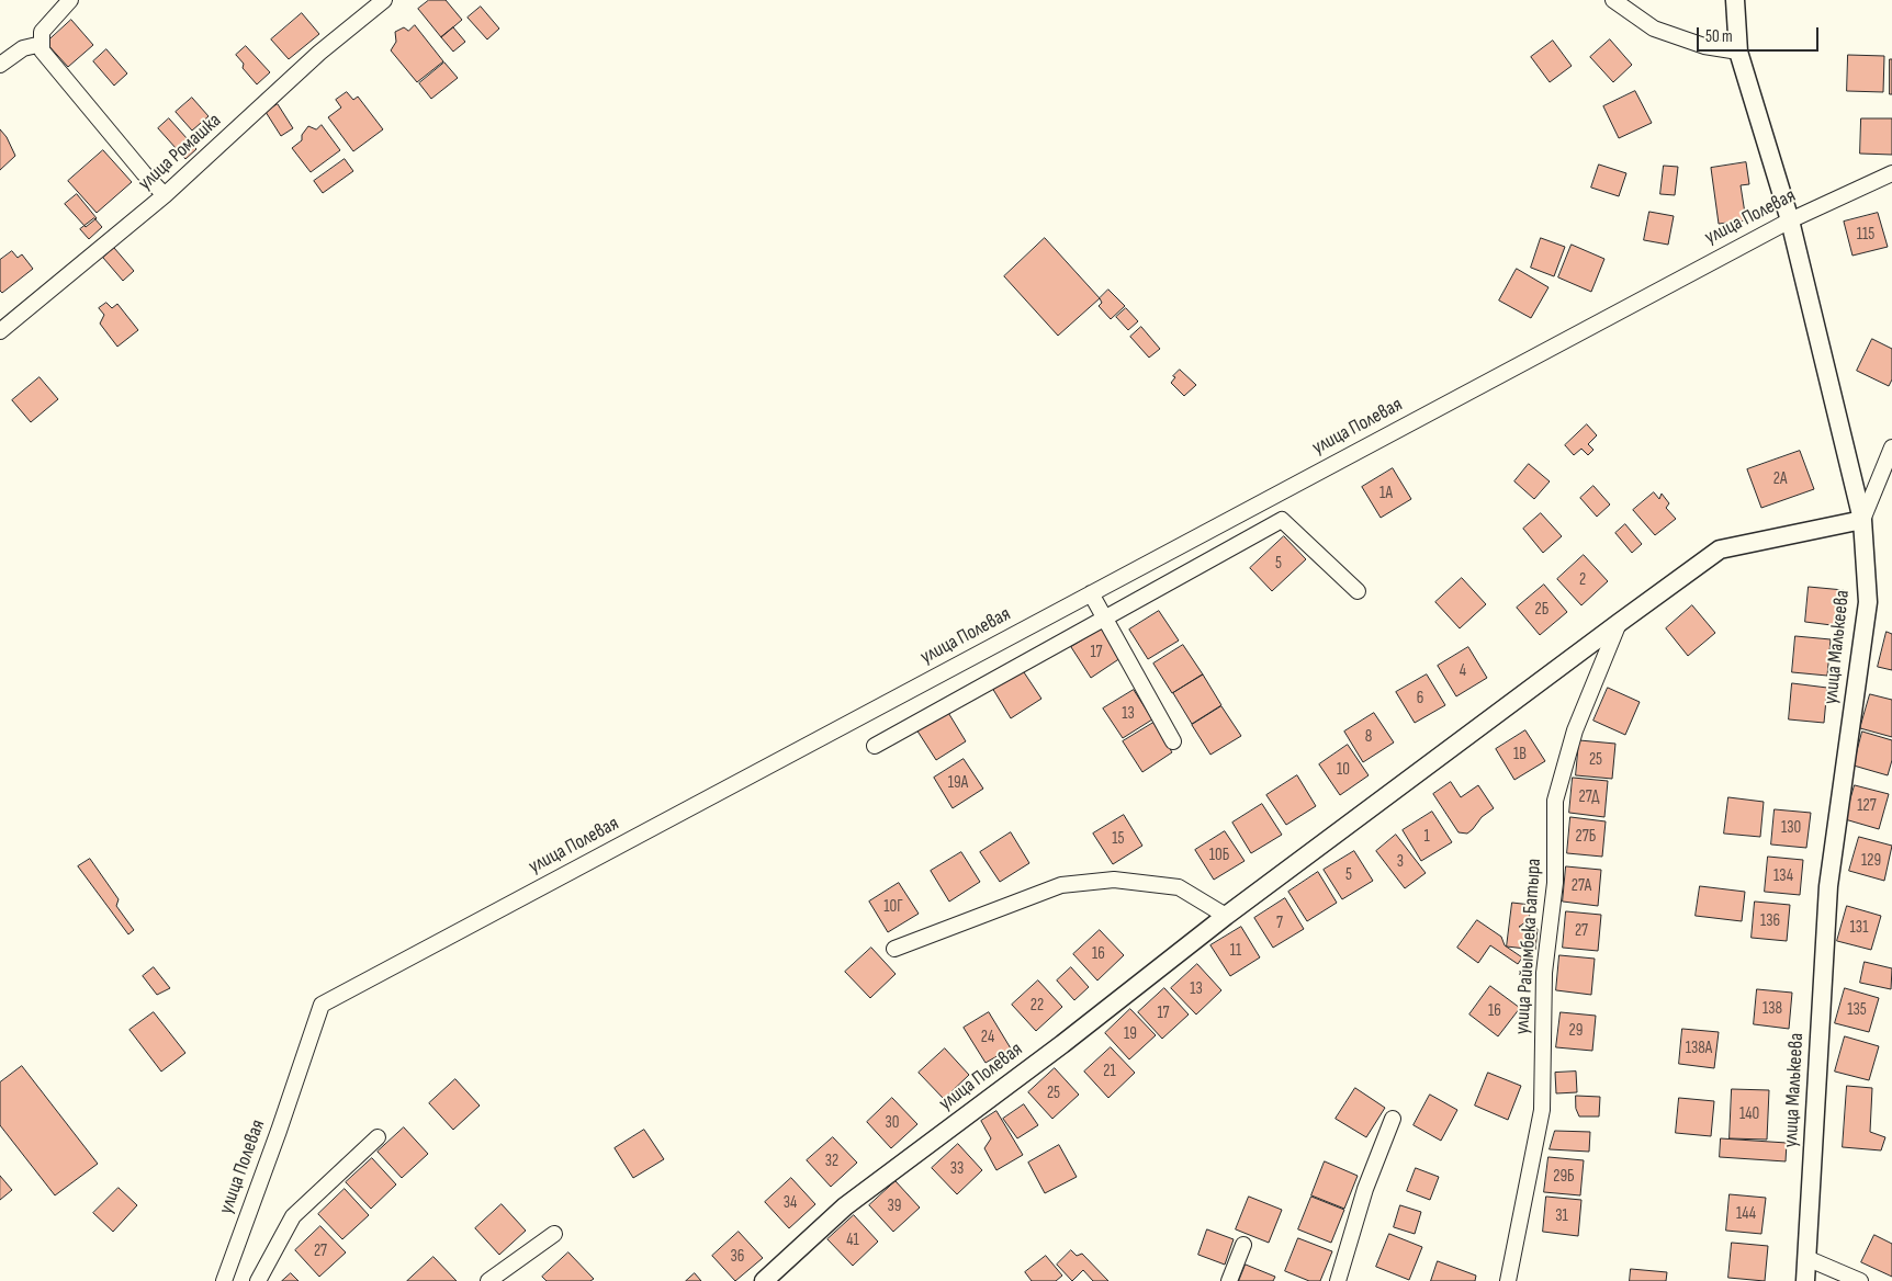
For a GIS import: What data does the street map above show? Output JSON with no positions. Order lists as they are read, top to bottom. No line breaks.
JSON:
{"streets":{"street":["улица Ромашка","улица Полевая","улица Малькеева","улица Райымбека Батыра"]},"crossings":[["улица Полевая","улица Малькеева"],["улица Полевая","улица Райымбека Батыра"]],"house_numbers":["115","2А","1А","5","2","2Б","17","4","6","13","8","1В","25","10","19А","27Д","127","130","1","27Б","15","10Б","129","3","5","134","27А","10Г","136","7","131","27","11","16","13","22","138","135","16","17","29","19","24","138А","21","25","140","30","32","33","29Б","34","39","144","31","41","27","36"],"scale_bar":"50 m"}
